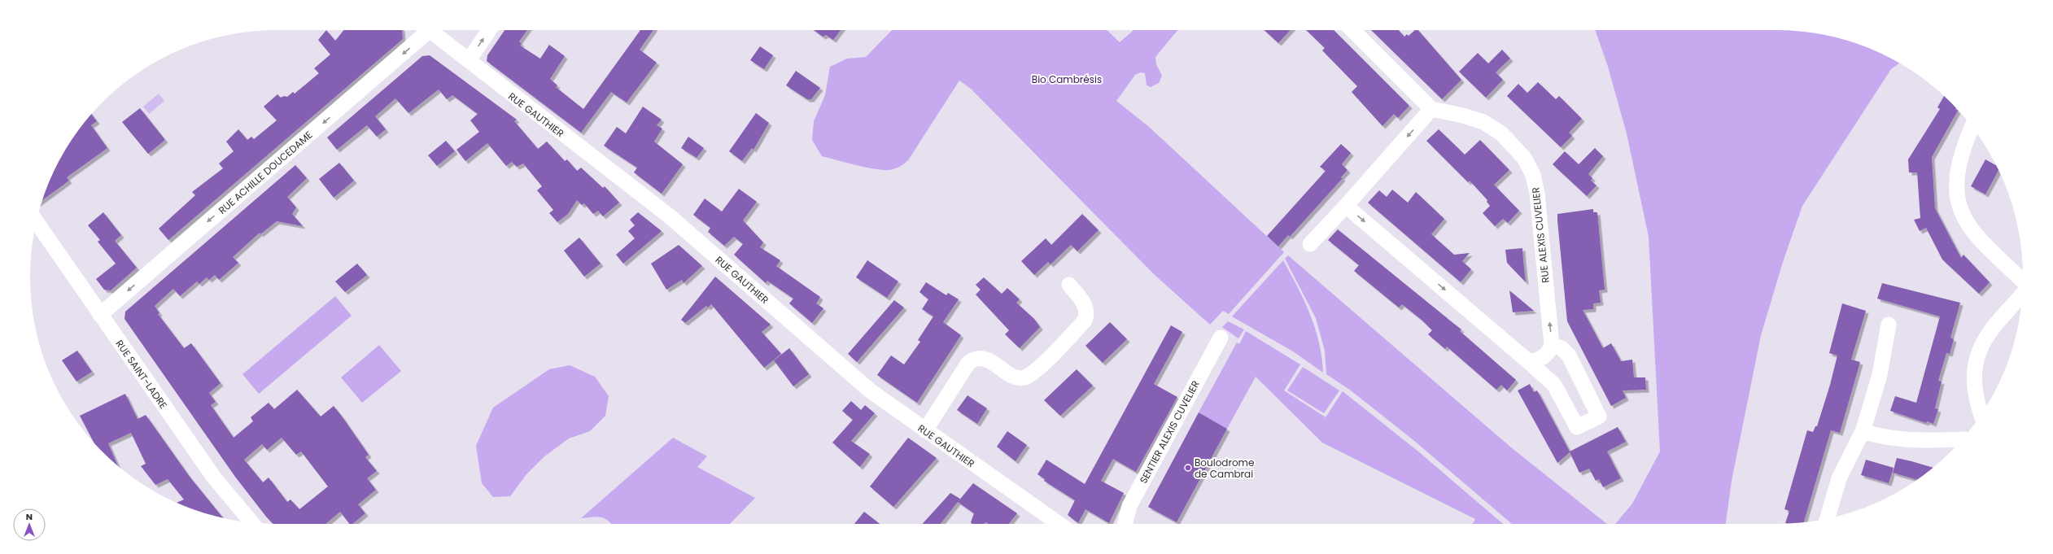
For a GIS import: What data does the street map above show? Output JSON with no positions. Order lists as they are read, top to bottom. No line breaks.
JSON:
{"streets":{"street":["RUE GAUTHIER","RUE ACHILLE DOUCEDAME","RUE ALEXIS CUVELIER","RUE SAINT-LADRE","SENTIER ALEXIS CUVELIER"]},"crossings":[["RUE ACHILLE DOUCEDAME","RUE SAINT-LADRE"]],"one_way":["RUE ACHILLE DOUCEDAME"],"parks":["Bio Cambrésis"],"places":["Boulodrome de Cambrai"],"north":"top"}
